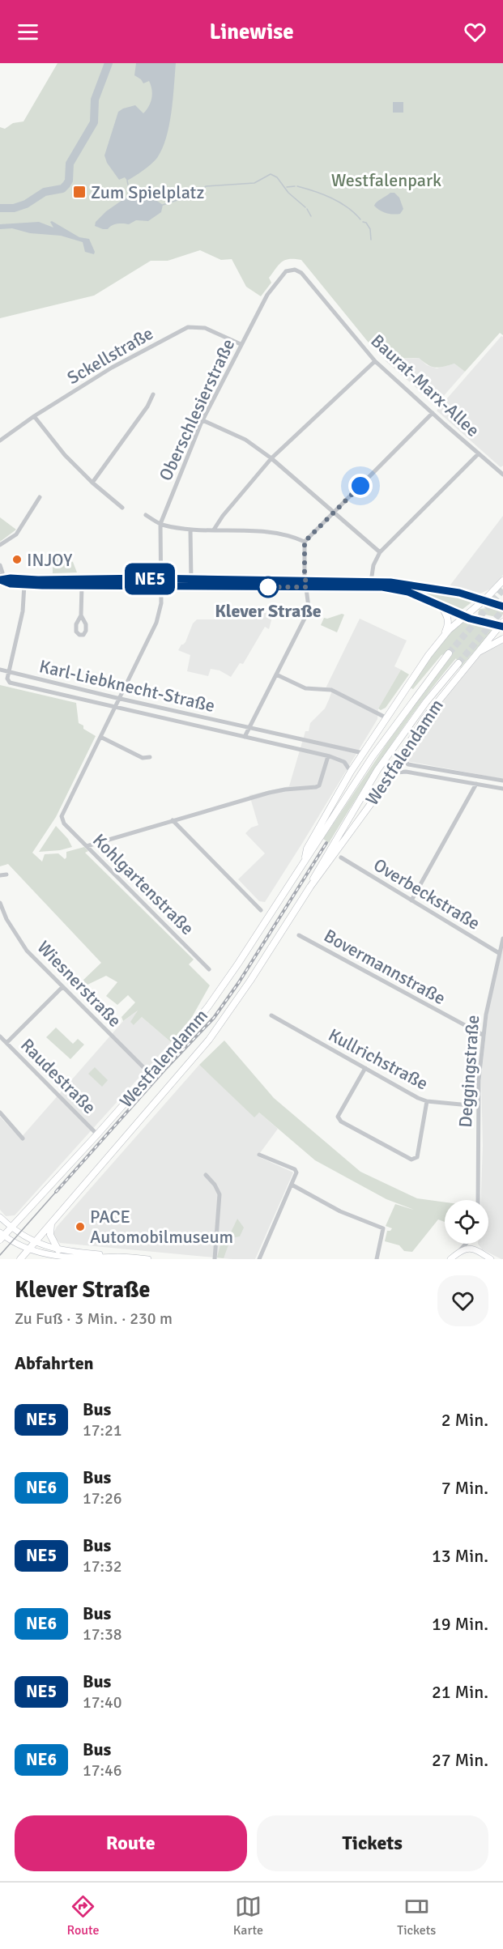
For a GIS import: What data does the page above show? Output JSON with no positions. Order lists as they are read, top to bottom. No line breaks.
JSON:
{"streets":{"main road":["Westfalendamm"],"street":["Sckellstraße","Baurat-Marx-Allee","Oberschlesierstraße","Karl-Liebknecht-Straße","Kohlgartenstraße","Overbeckstraße","Bovermannstraße","Wiesnerstraße","Kullrichstraße","Deggingstraße","Raudestraße"]},"crossings":[["Sckellstraße","Oberschlesierstraße"],["Baurat-Marx-Allee","Oberschlesierstraße"],["Oberschlesierstraße","Karl-Liebknecht-Straße"],["Oberschlesierstraße","Kohlgartenstraße"],["Karl-Liebknecht-Straße","Westfalendamm"],["Westfalendamm","Wiesnerstraße"],["Westfalendamm","Raudestraße"],["Overbeckstraße","Deggingstraße"],["Bovermannstraße","Deggingstraße"],["Kullrichstraße","Deggingstraße"]],"parks":["Westfalenpark"],"places":{"transit":["Zum Spielplatz"],"other":["INJOY","Klever Straße","PACE Automobilmuseum"]},"lines":["bus line NE5"],"page":{"header":"Linewise","on_map":"NE5","heading":[["Klever Straße","Zu Fuß · 3 Min. · 230 m"],"Abfahrten"],"list":[{"mark":"NE5","name":"Bus","note":"17:21","value":"2 Min."},{"mark":"NE6","name":"Bus","note":"17:26","value":"7 Min."},{"mark":"NE5","name":"Bus","note":"17:32","value":"13 Min."},{"mark":"NE6","name":"Bus","note":"17:38","value":"19 Min."},{"mark":"NE5","name":"Bus","note":"17:40","value":"21 Min."},{"mark":"NE6","name":"Bus","note":"17:46","value":"27 Min."}],"buttons":["Route","Tickets"],"tabs":["Route","Karte","Tickets"]}}
